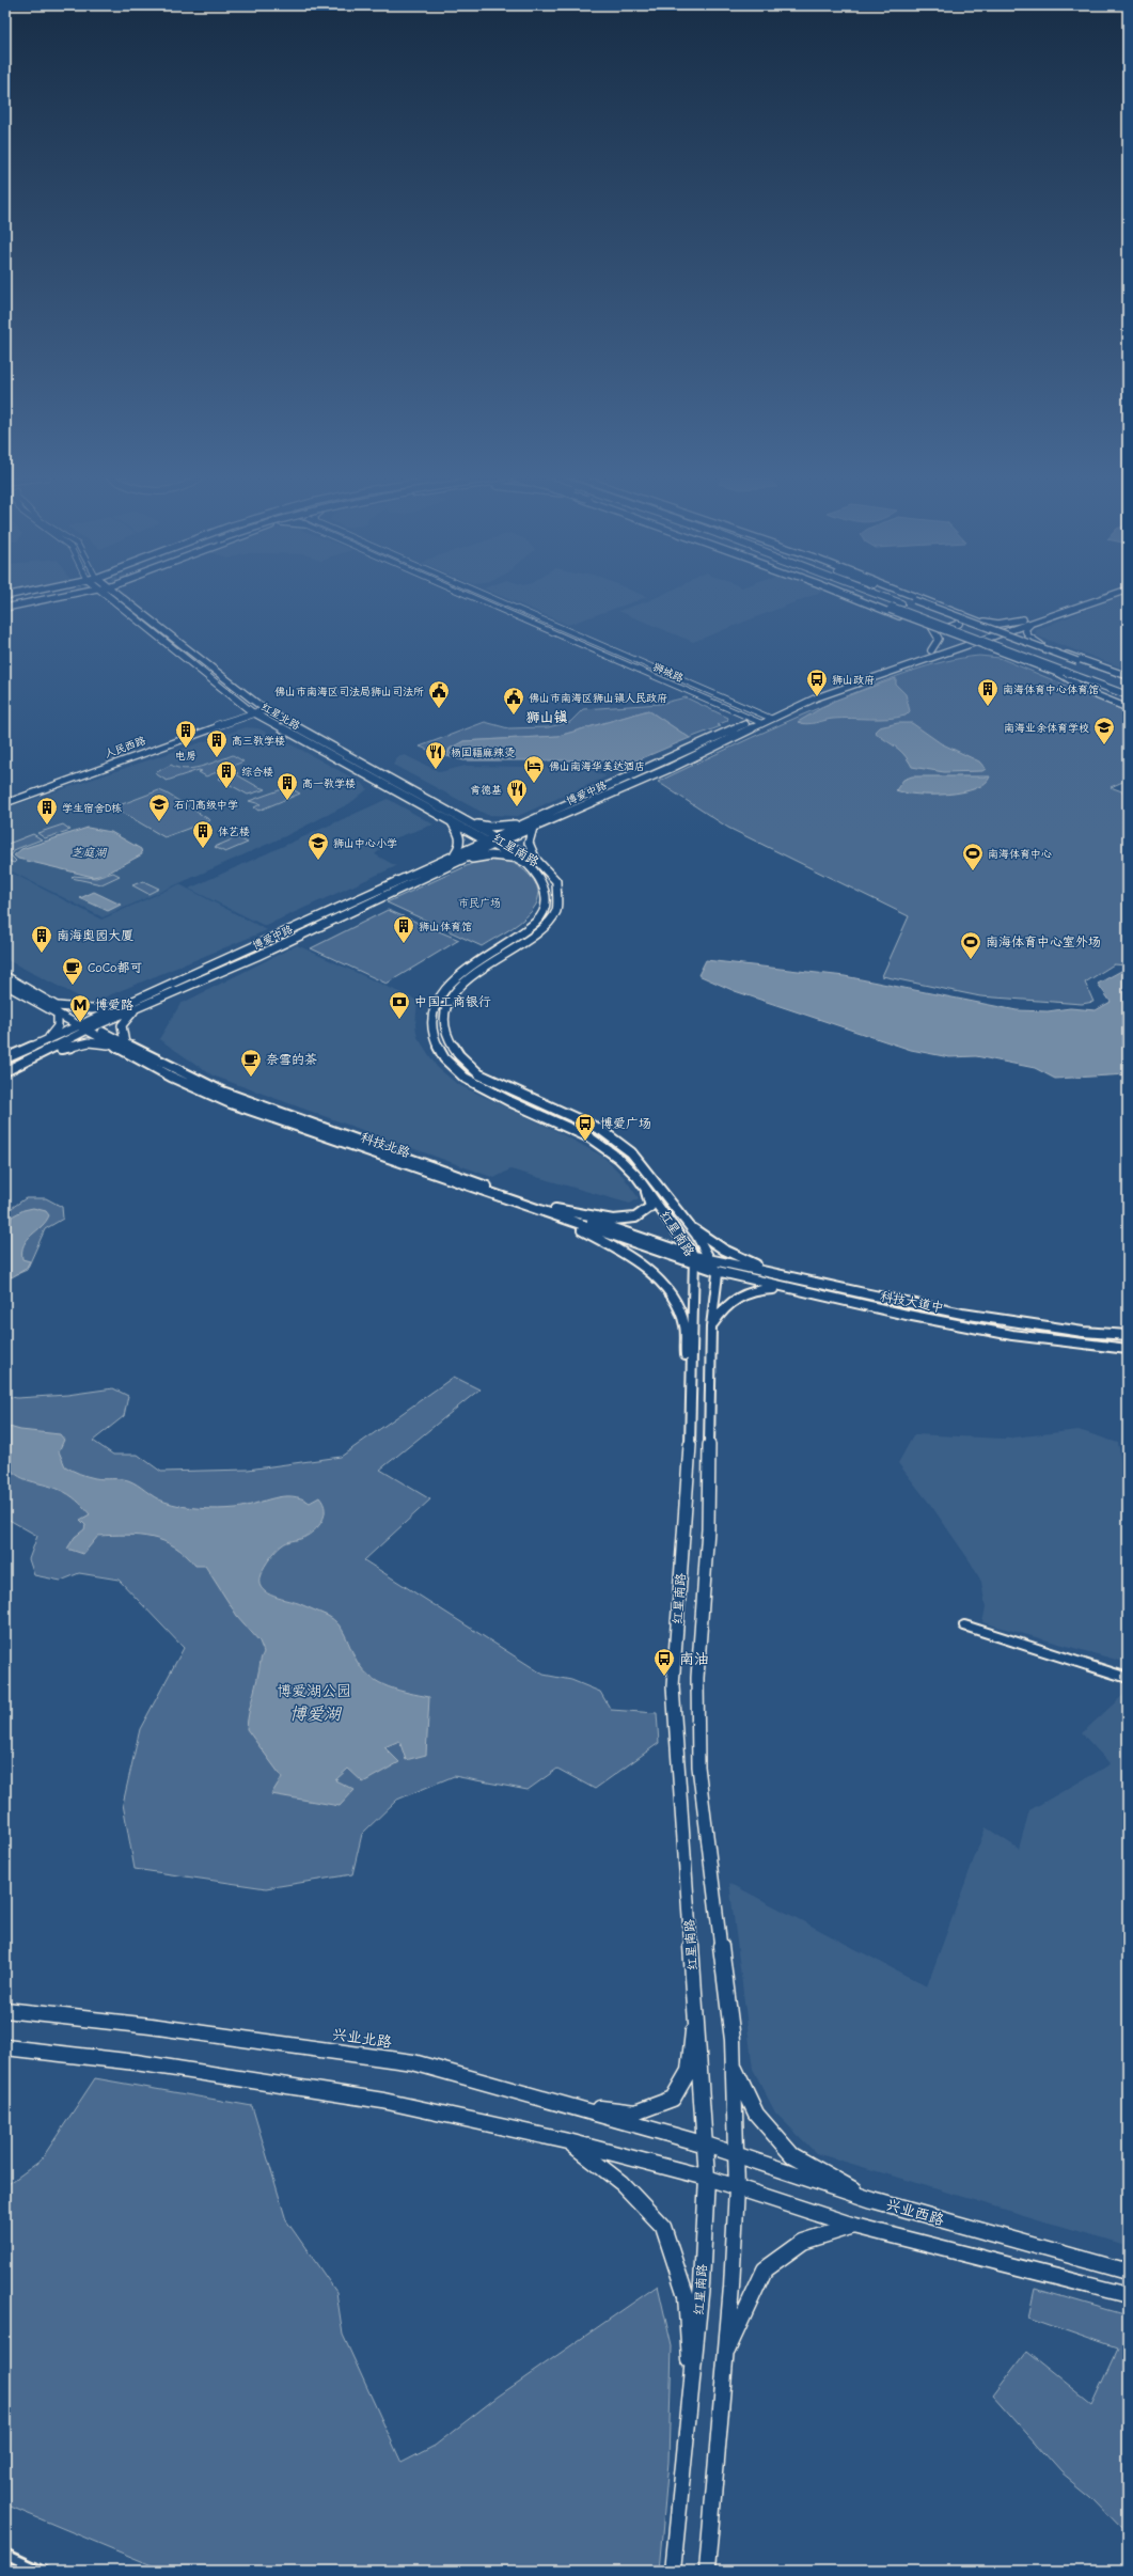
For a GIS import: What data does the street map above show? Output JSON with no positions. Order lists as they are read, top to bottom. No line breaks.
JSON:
{"streets":{"main road":["红星北路","博爱中路","红星南路","科技北路","科技大道中","兴业北路","兴业西路"],"street":["狮城路","人民西路"]},"crossings":[["狮城路","博爱中路"],["红星北路","人民西路"],["红星北路","博爱中路"],["红星北路","红星南路"],["博爱中路","红星南路"],["博爱中路","科技北路"],["红星南路","科技北路"],["红星南路","科技大道中"],["红星南路","兴业北路"],["红星南路","兴业西路"],["科技北路","科技大道中"],["兴业北路","兴业西路"]],"districts":["狮山镇"],"water":["芝庭湖","博爱湖"],"parks":["市民广场","博爱湖公园"],"places":{"bus stop":["狮山政府","博爱广场","南油"],"building":["南海体育中心体育馆","电房","高三教学楼","综合楼","高一教学楼","学生宿舍D栋","体艺楼","狮山体育馆","南海奥园大厦"],"public building":["佛山市南海区司法局狮山司法所","佛山市南海区狮山镇人民政府"],"school or university":["南海业余体育学校","石门高级中学","狮山中心小学"],"restaurant":["杨国福麻辣烫","肯德基"],"hotel":["佛山南海华美达酒店"],"sports":["南海体育中心","南海体育中心室外场"],"cafe":["CoCo都可","奈雪的茶"],"bank":["中国工商银行"],"metro station":["博爱路"]}}
